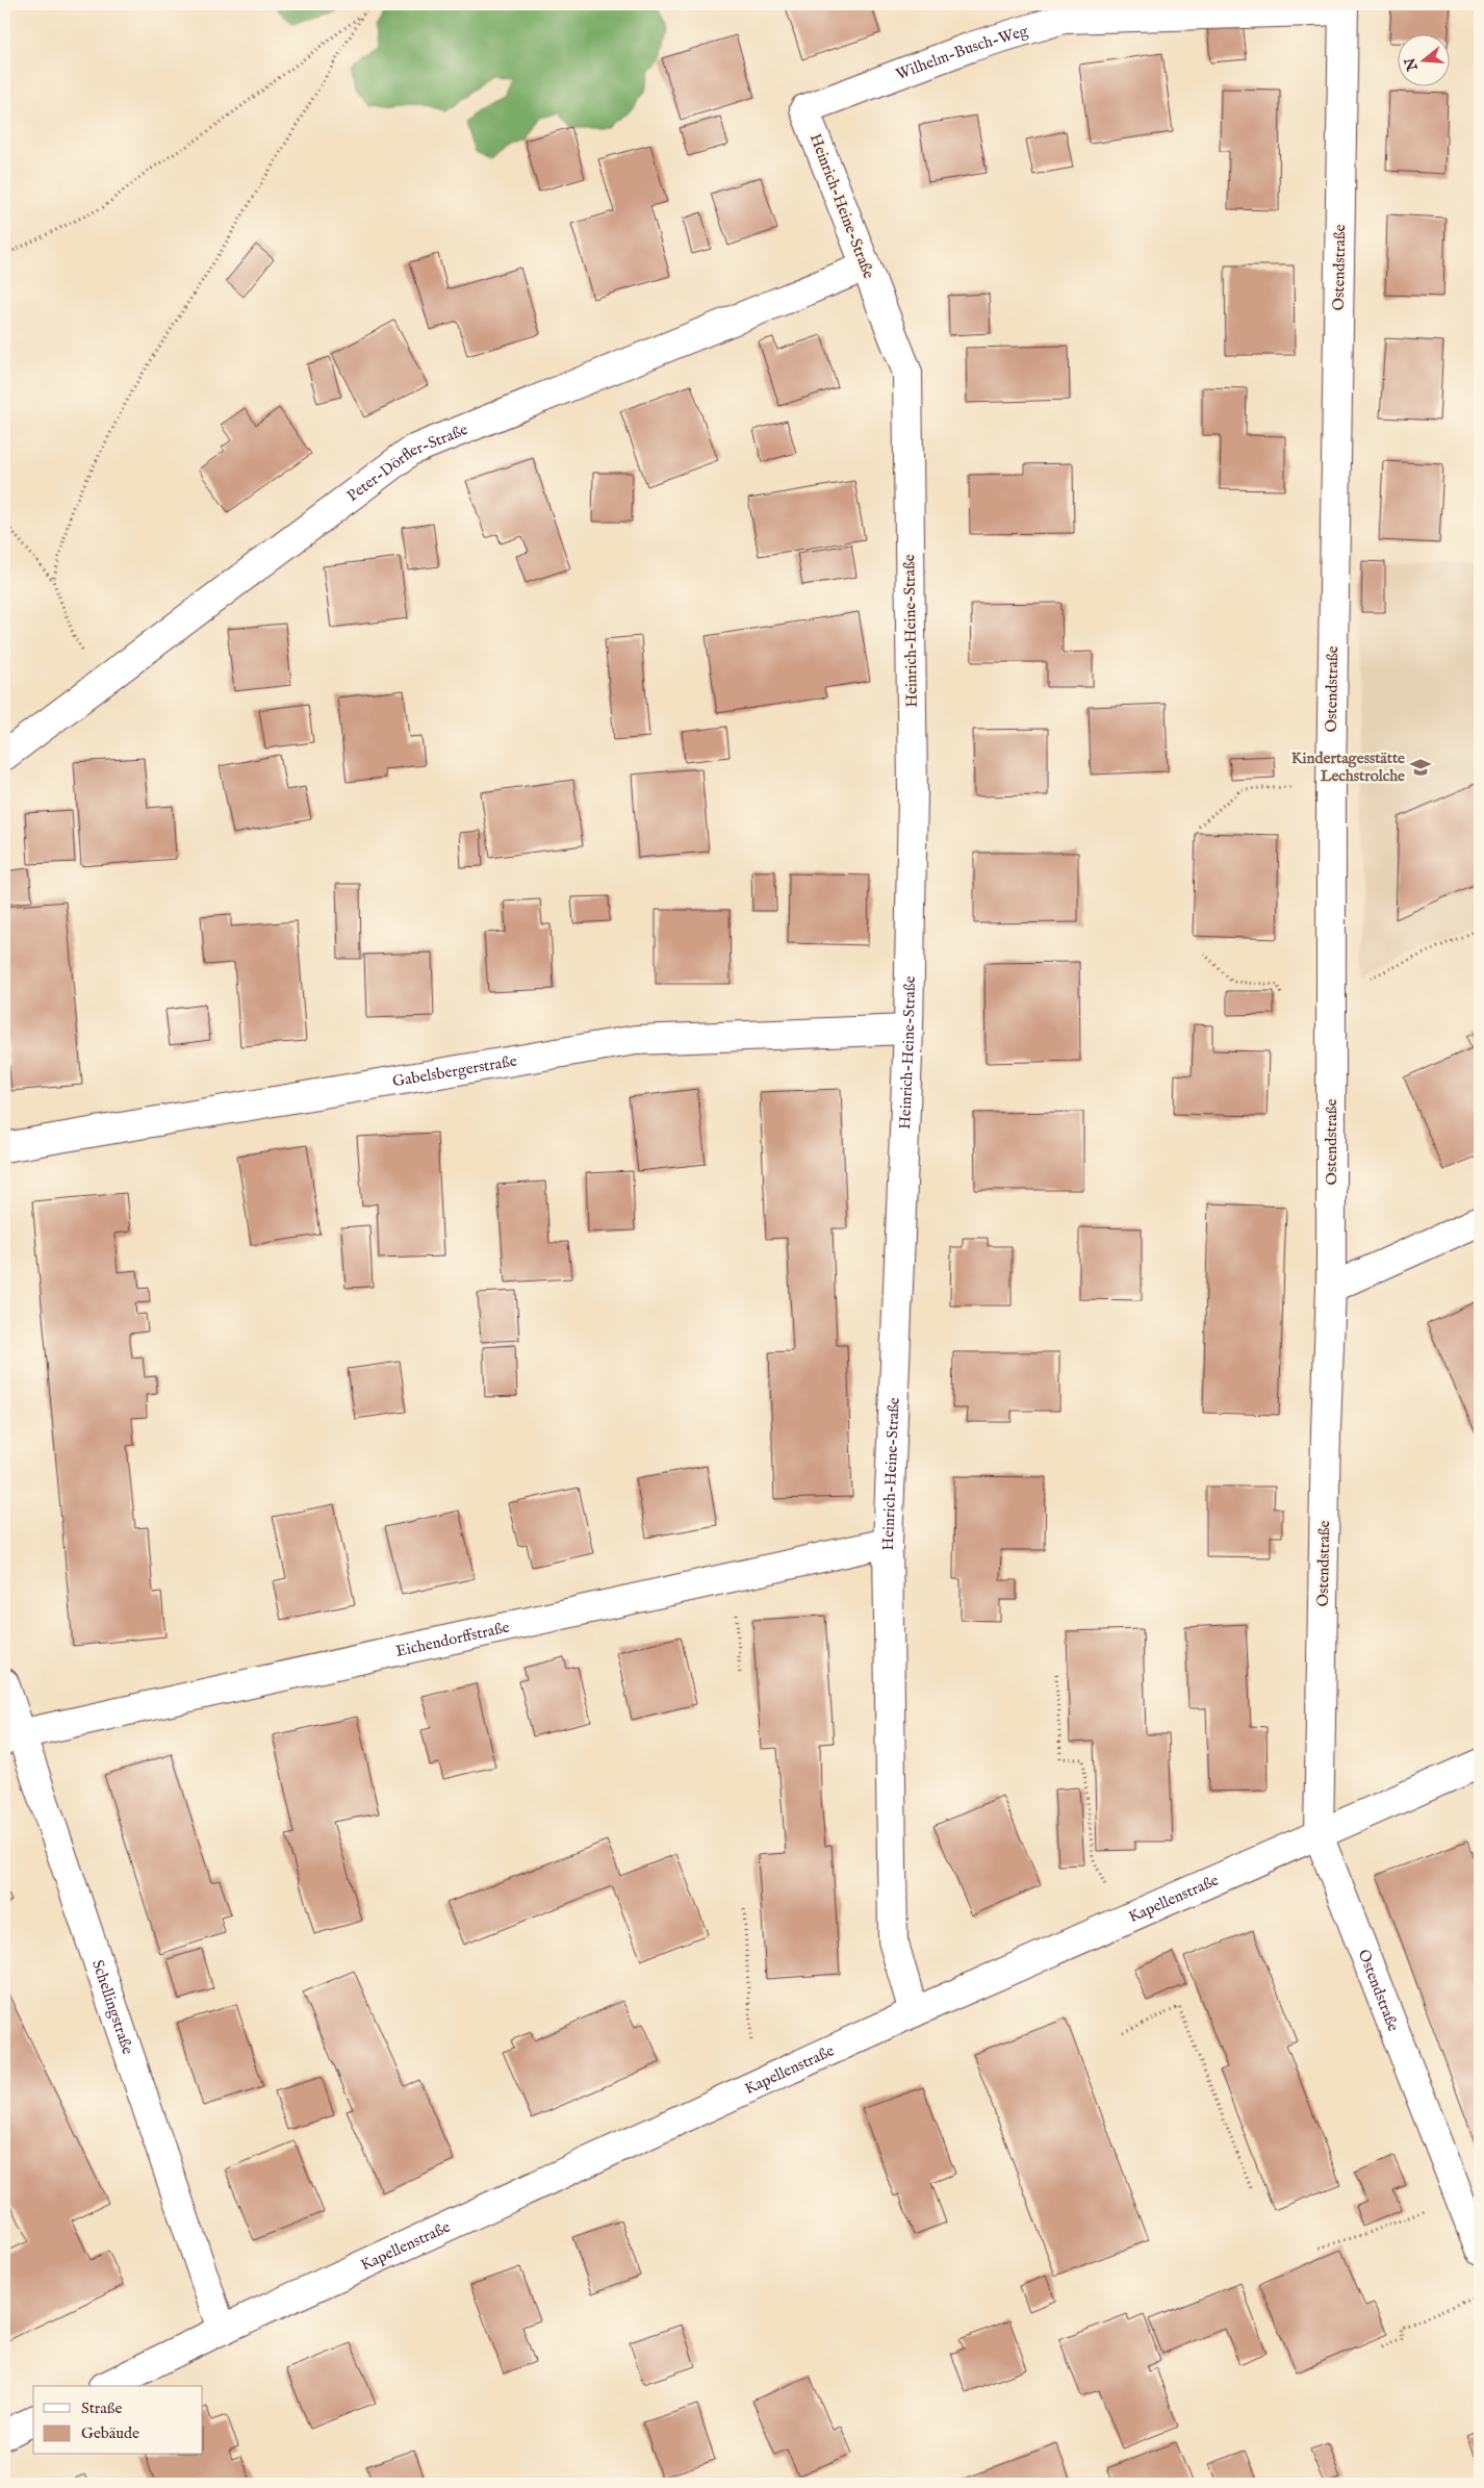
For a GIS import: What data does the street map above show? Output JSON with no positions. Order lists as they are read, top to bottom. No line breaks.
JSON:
{"streets":{"street":["Wilhelm-Busch-Weg","Heinrich-Heine-Straße","Ostendstraße","Peter-Dörfler-Straße","Gabelsbergerstraße","Eichendorffstraße","Kapellenstraße","Schellingstraße"]},"crossings":[["Wilhelm-Busch-Weg","Heinrich-Heine-Straße"],["Wilhelm-Busch-Weg","Ostendstraße"],["Heinrich-Heine-Straße","Peter-Dörfler-Straße"],["Heinrich-Heine-Straße","Gabelsbergerstraße"],["Heinrich-Heine-Straße","Eichendorffstraße"],["Heinrich-Heine-Straße","Kapellenstraße"],["Ostendstraße","Kapellenstraße"],["Eichendorffstraße","Schellingstraße"],["Kapellenstraße","Schellingstraße"]],"places":{"school or university":["Kindertagesstätte Lechstrolche"]},"legend":["Straße","Gebäude"],"north":"left"}
